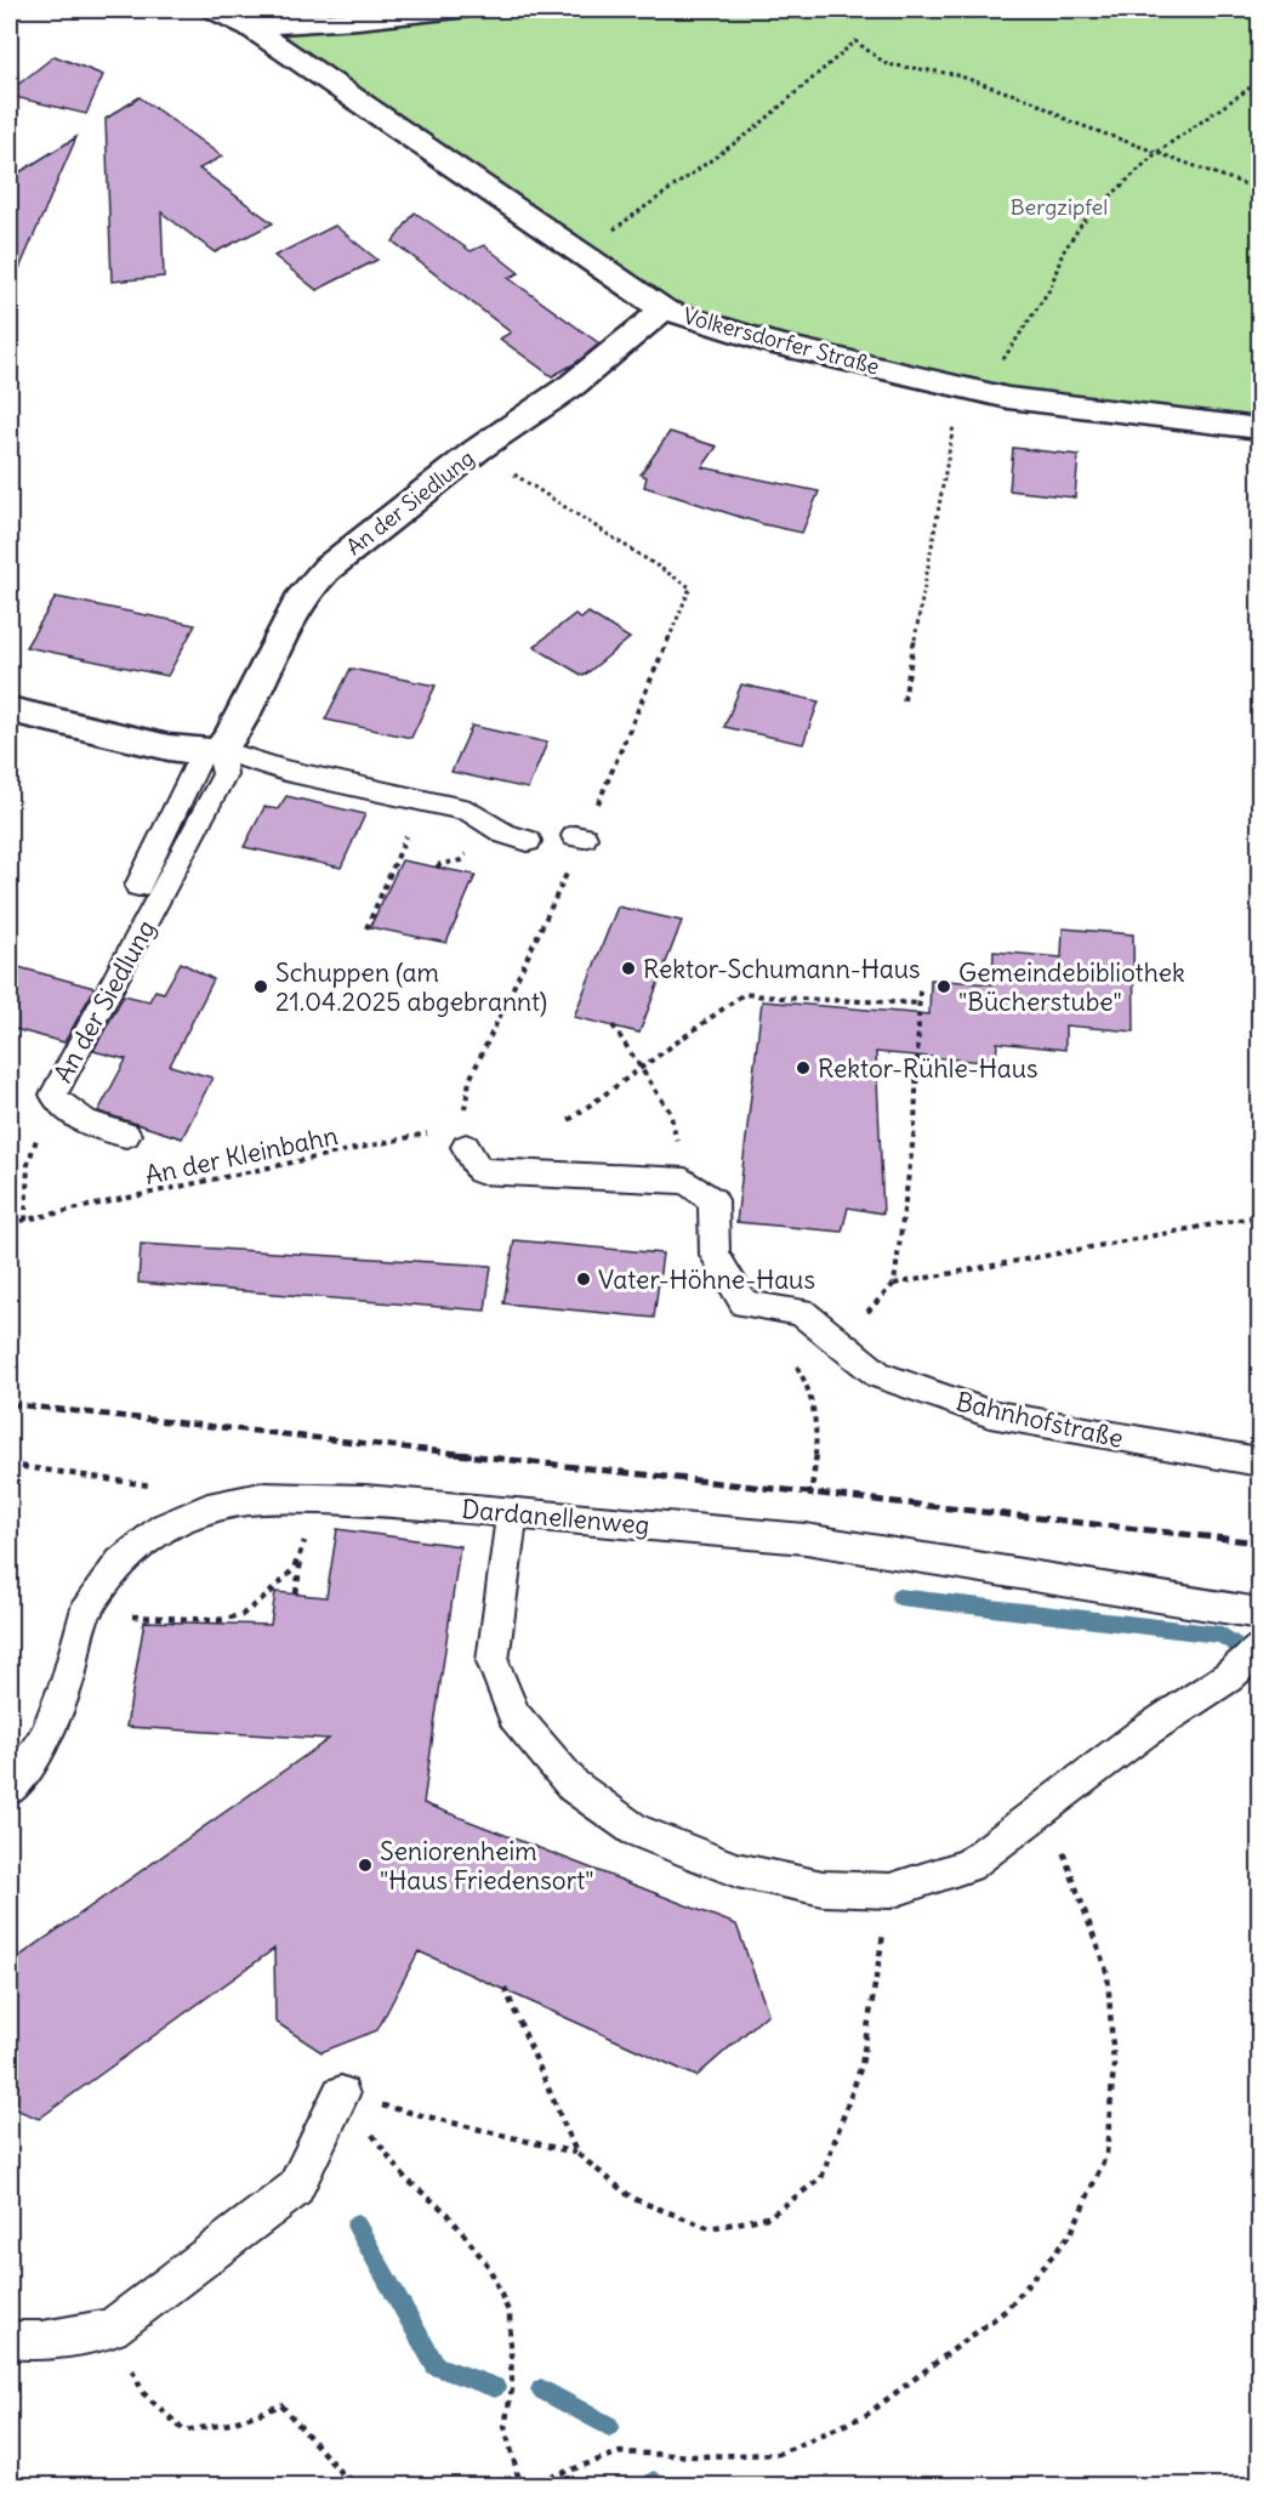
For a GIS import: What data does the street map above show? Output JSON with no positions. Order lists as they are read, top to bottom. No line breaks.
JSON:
{"streets":{"street":["Volkersdorfer Straße","An der Siedlung"],"lane":["Bahnhofstraße","Dardanellenweg"],"path":["An der Kleinbahn"]},"crossings":[["Volkersdorfer Straße","An der Siedlung"]],"parks":["Bergzipfel"],"places":["Rektor-Schumann-Haus","Schuppen (am 21.04.2025 abgebrannt)","Gemeindebibliothek \"Bücherstube\"","Rektor-Rühle-Haus","Vater-Höhne-Haus","Seniorenheim \"Haus Friedensort\""]}
